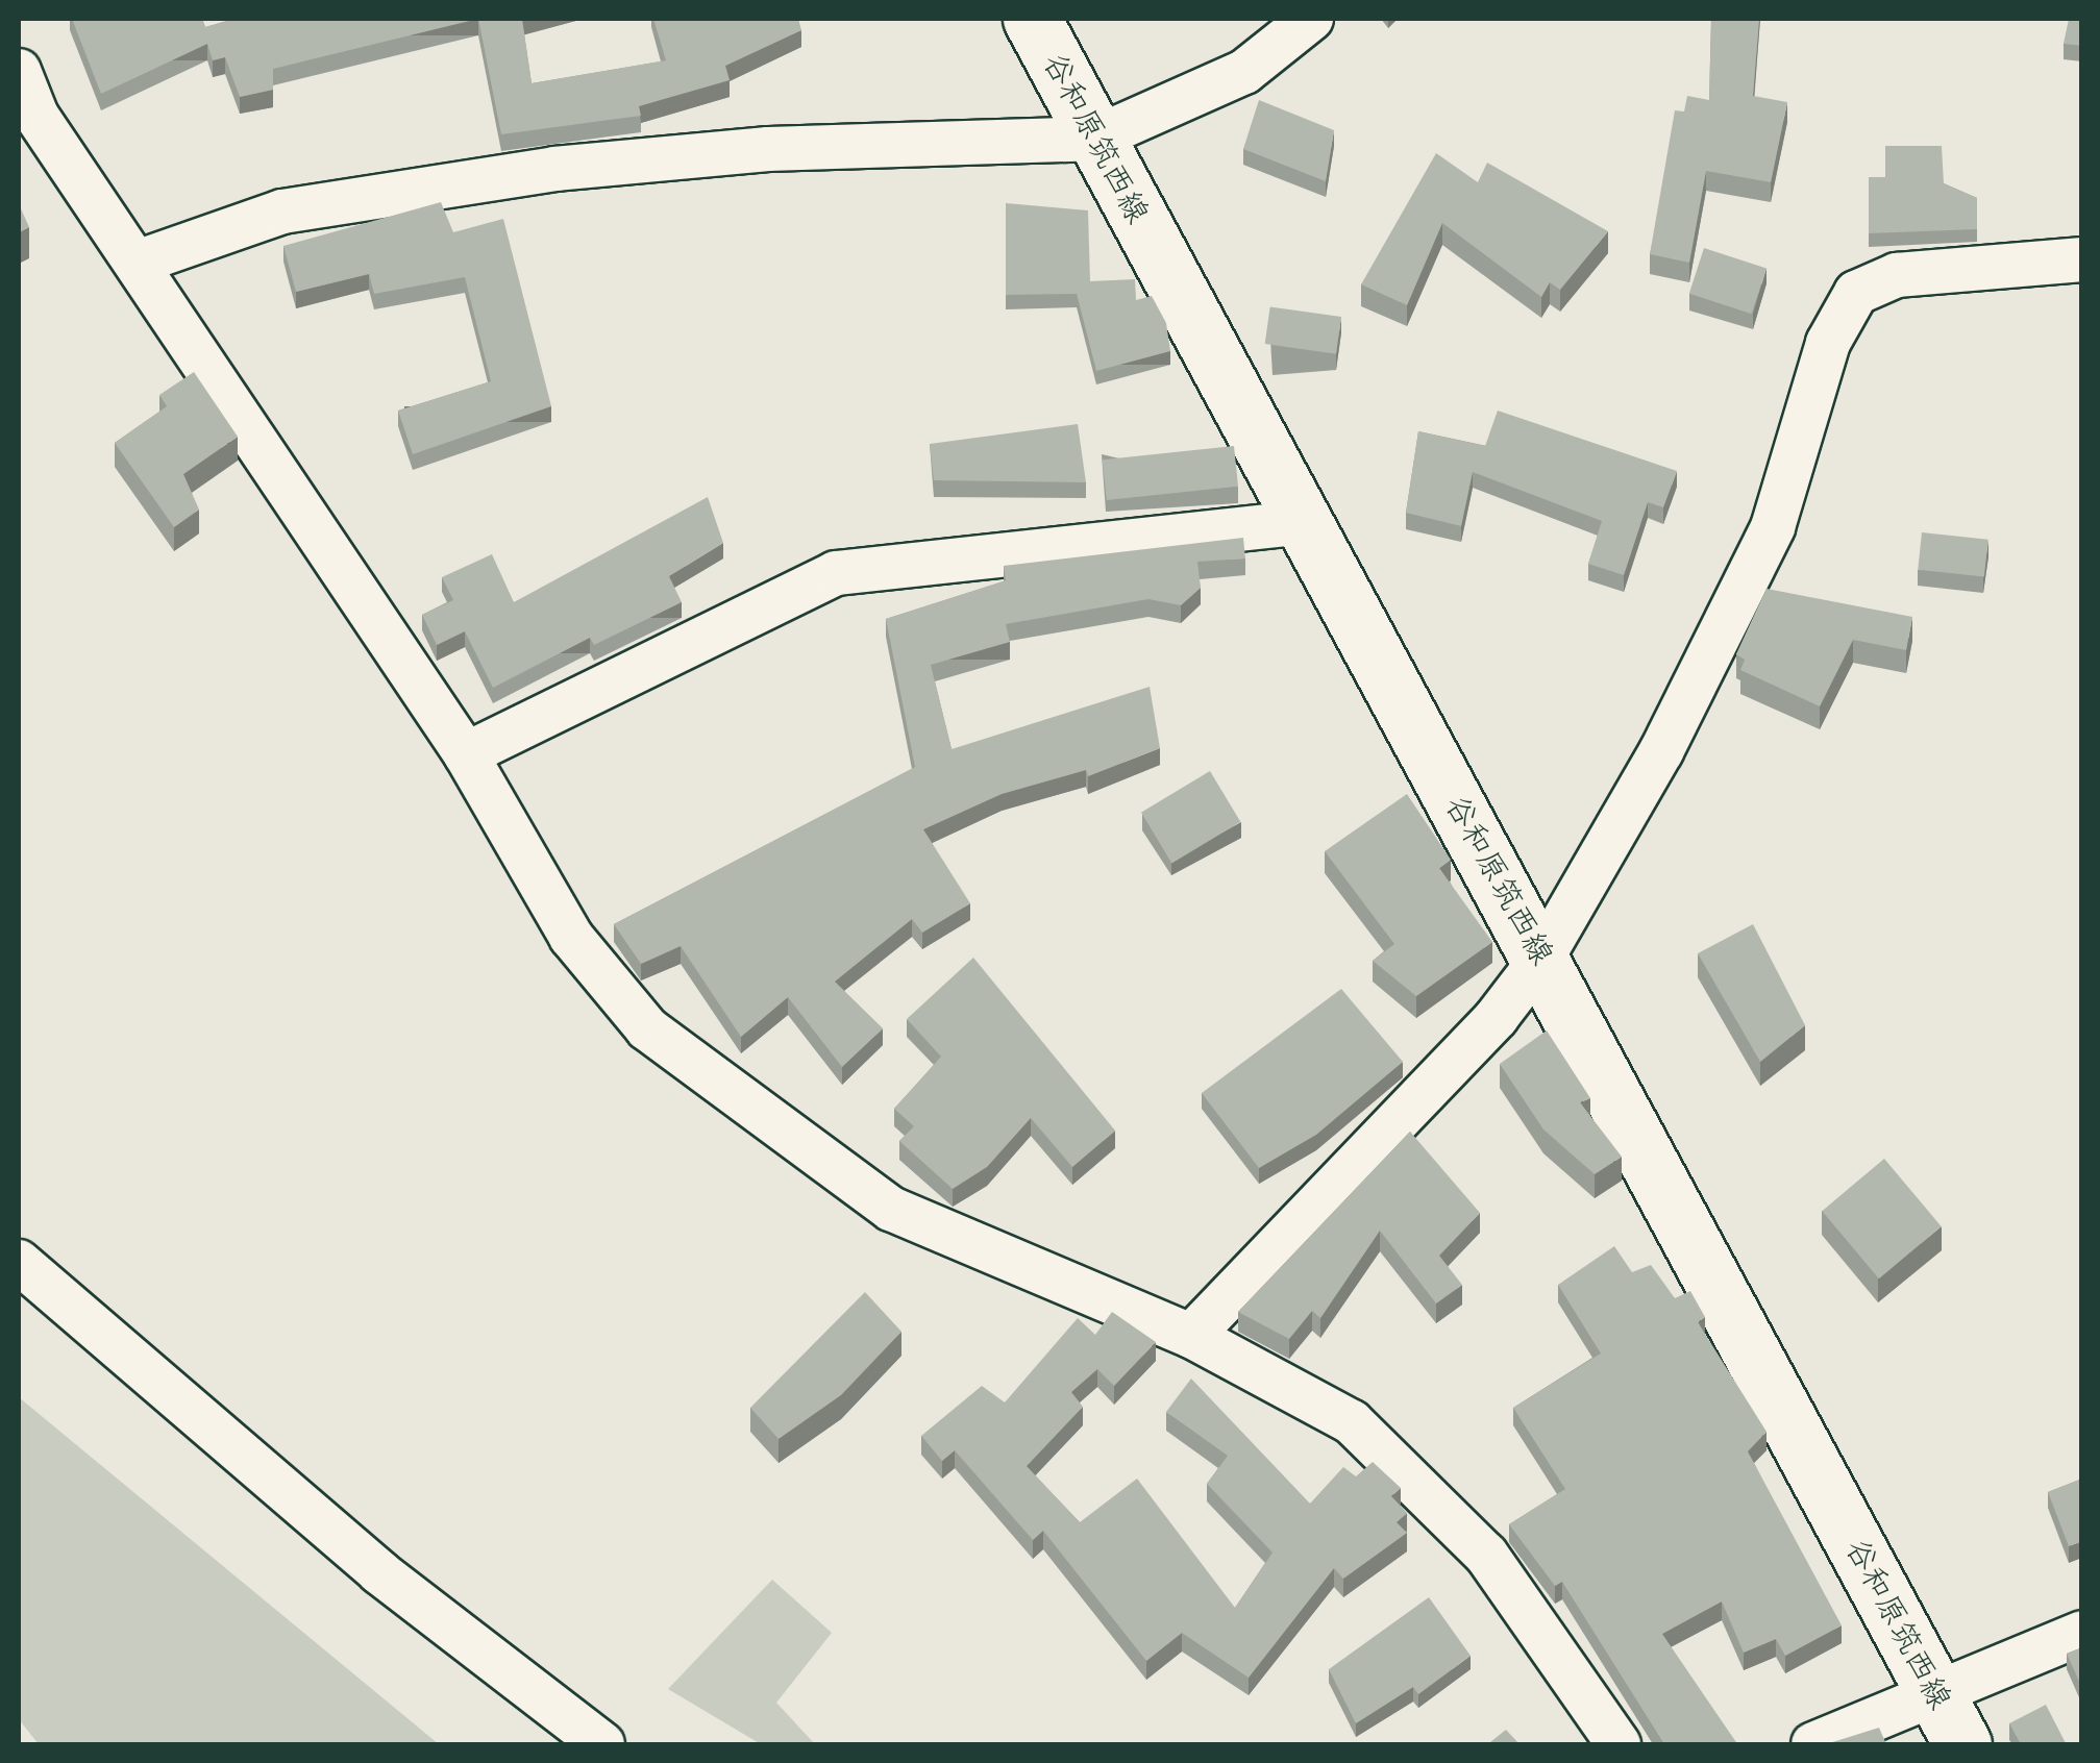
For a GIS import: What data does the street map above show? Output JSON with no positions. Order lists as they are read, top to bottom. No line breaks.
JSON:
{"streets":{"main road":["谷和原筑西線"]}}
